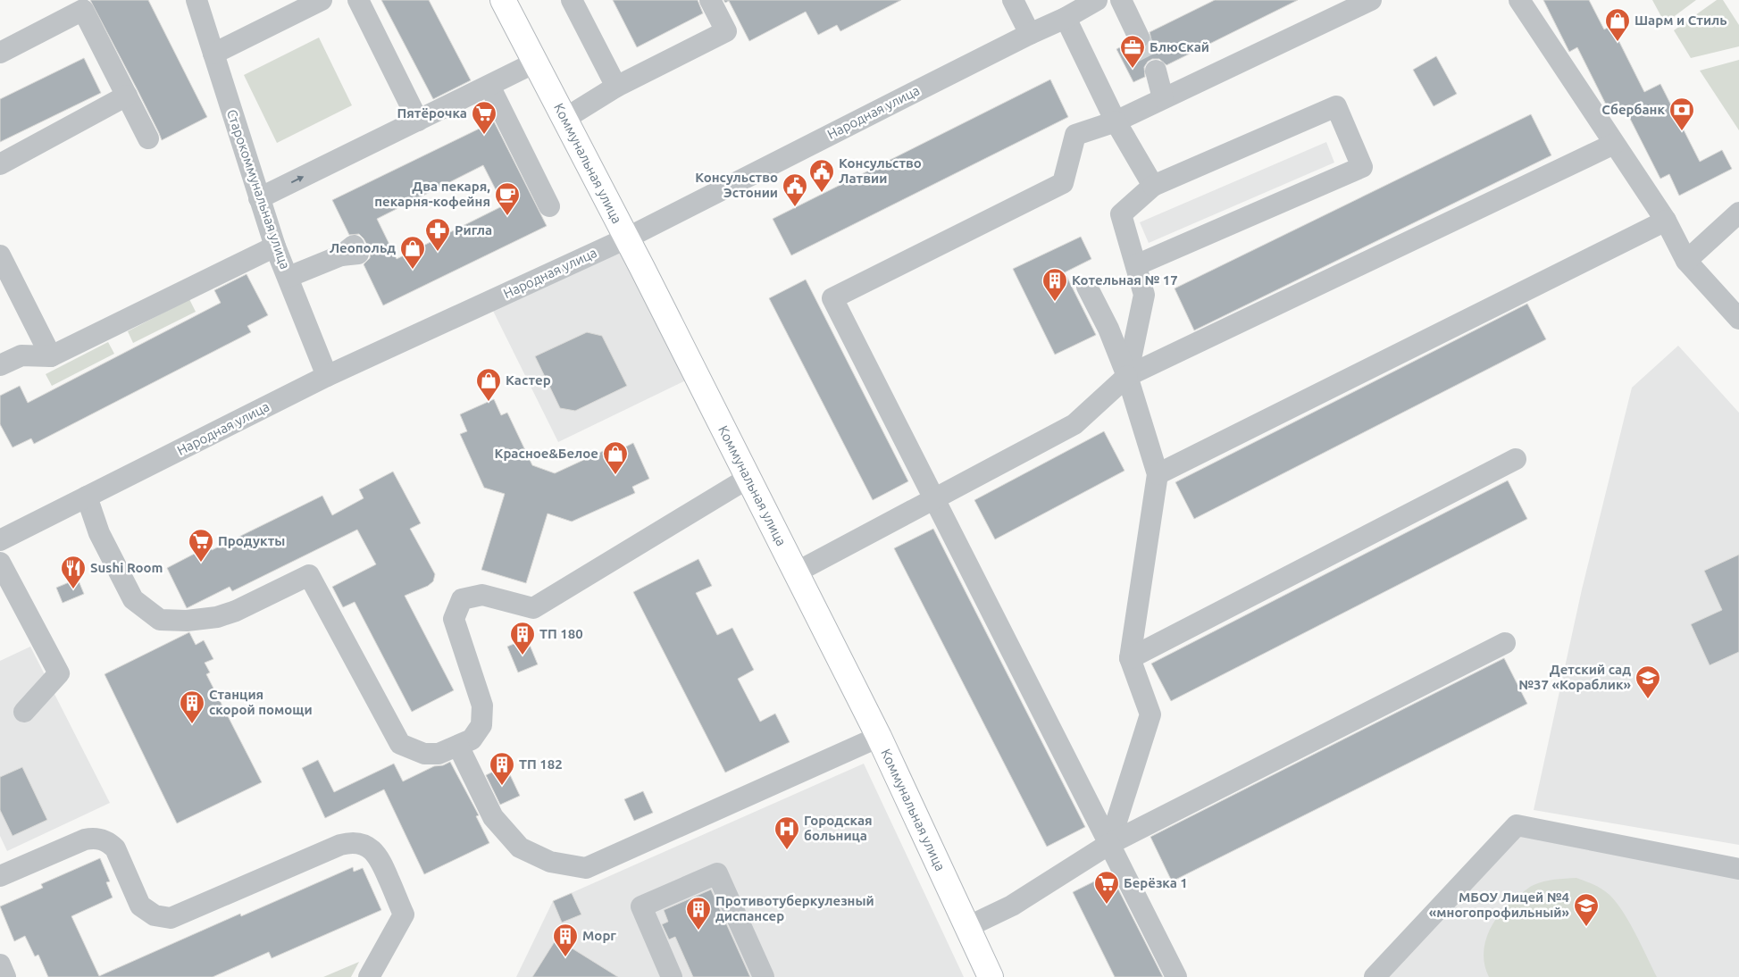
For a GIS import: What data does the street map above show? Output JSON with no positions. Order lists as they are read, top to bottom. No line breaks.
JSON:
{"streets":{"main road":["Коммунальная улица"],"street":["Народная улица","Старокоммунальная улица"]},"crossings":[["Народная улица","Коммунальная улица"],["Народная улица","Старокоммунальная улица"]],"places":{"shop":["Шарм и Стиль","Леопольд","Кастер","Красное&Белое"],"office":["БлюСкай"],"bank":["Сбербанк"],"supermarket":["Пятёрочка","Продукты","Берёзка 1"],"public building":["Консульство Латвии","Консульство Эстонии"],"cafe":["Два пекаря, пекарня-кофейня"],"pharmacy":["Ригла"],"building":["Котельная № 17","ТП 180","Станция скорой помощи","ТП 182","Противотуберкулезный диспансер","Морг"],"restaurant":["Sushi Room"],"school or university":["Детский сад №37 «Кораблик»","МБОУ Лицей №4 «многопрофильный»"],"hospital":["Городская больница"]}}
